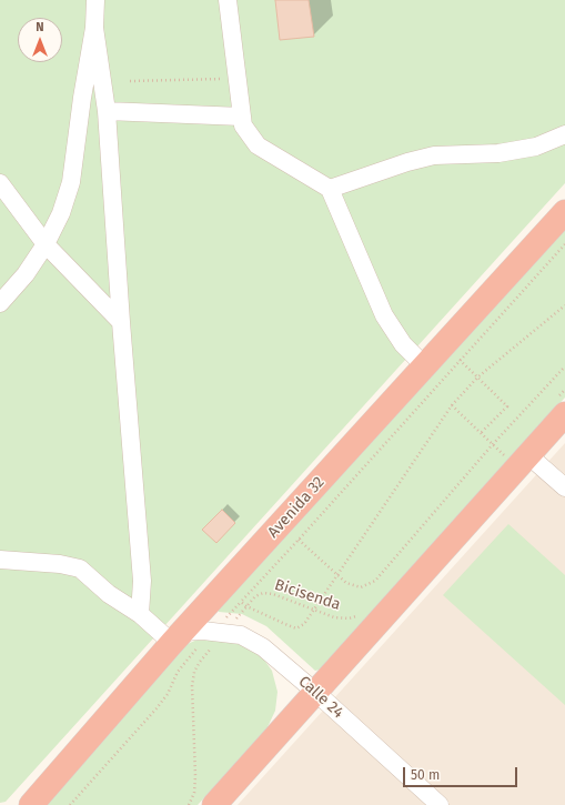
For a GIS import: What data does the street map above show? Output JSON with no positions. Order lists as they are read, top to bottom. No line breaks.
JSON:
{"streets":{"highway":["Avenida 32"],"street":["Calle 24"],"path":["Bicisenda"]},"crossings":[["Avenida 32","Calle 24"],["Bicisenda","Calle 24"]],"scale_bar":"50 m","north":"top"}
